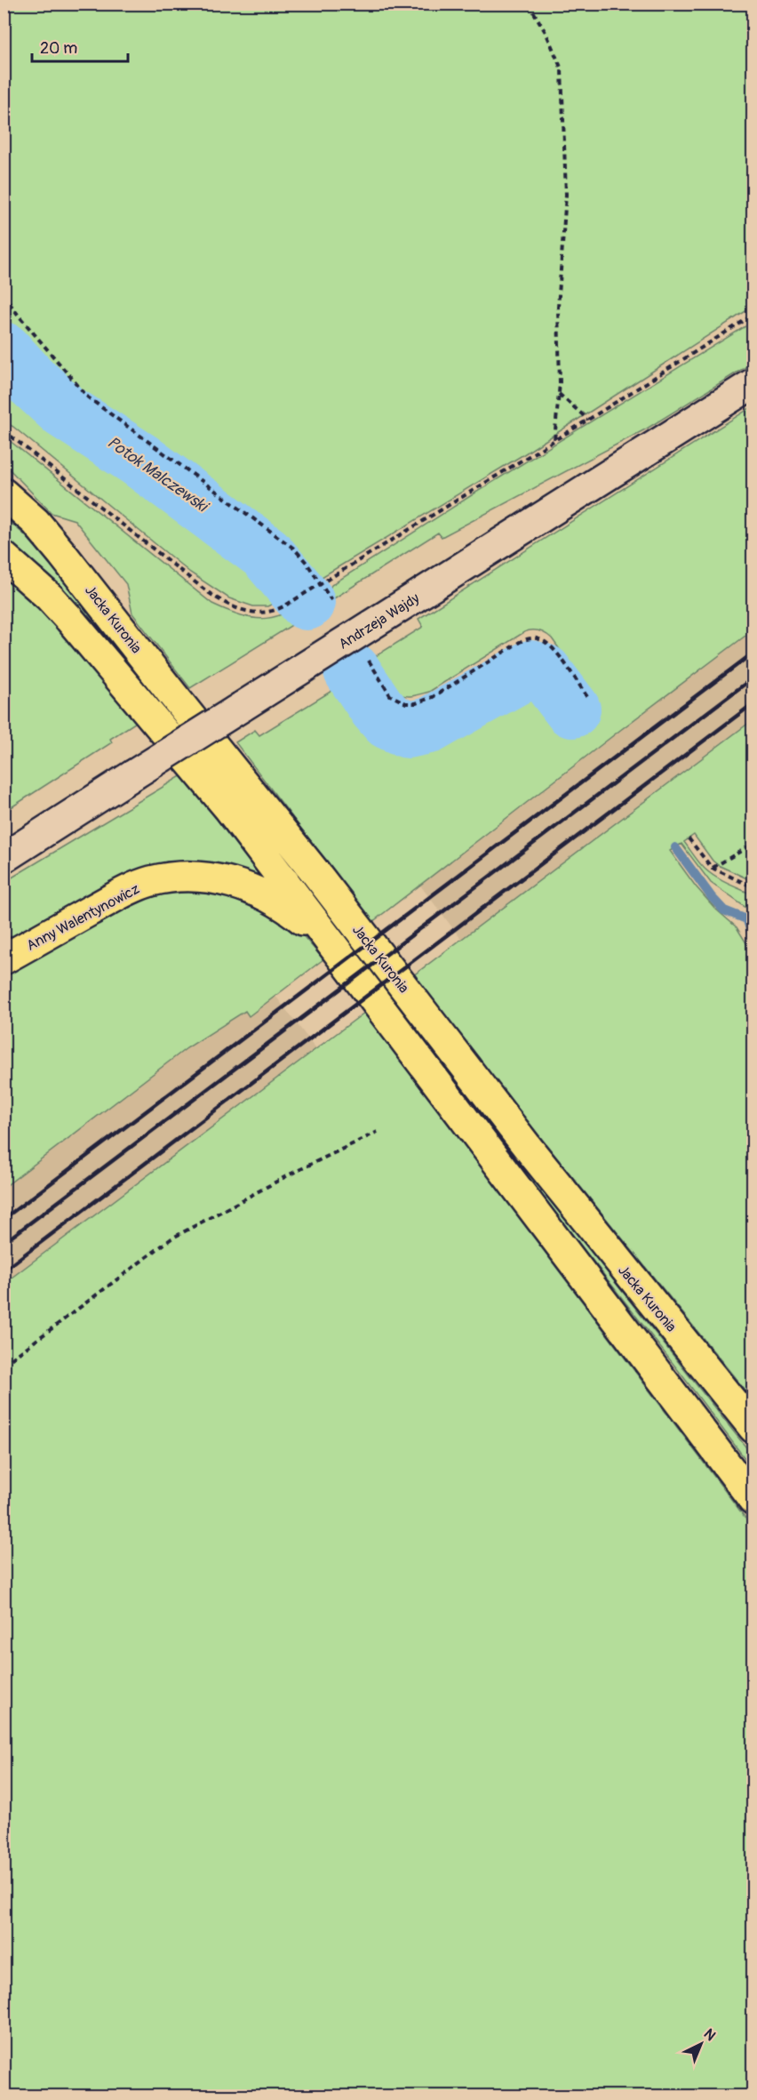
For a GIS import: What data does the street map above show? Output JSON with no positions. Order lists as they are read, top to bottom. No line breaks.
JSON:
{"streets":{"main road":["Jacka Kuronia","Andrzeja Wajdy","Anny Walentynowicz"]},"water":["Potok Malczewski"],"scale_bar":"20 m","north":"top right"}
